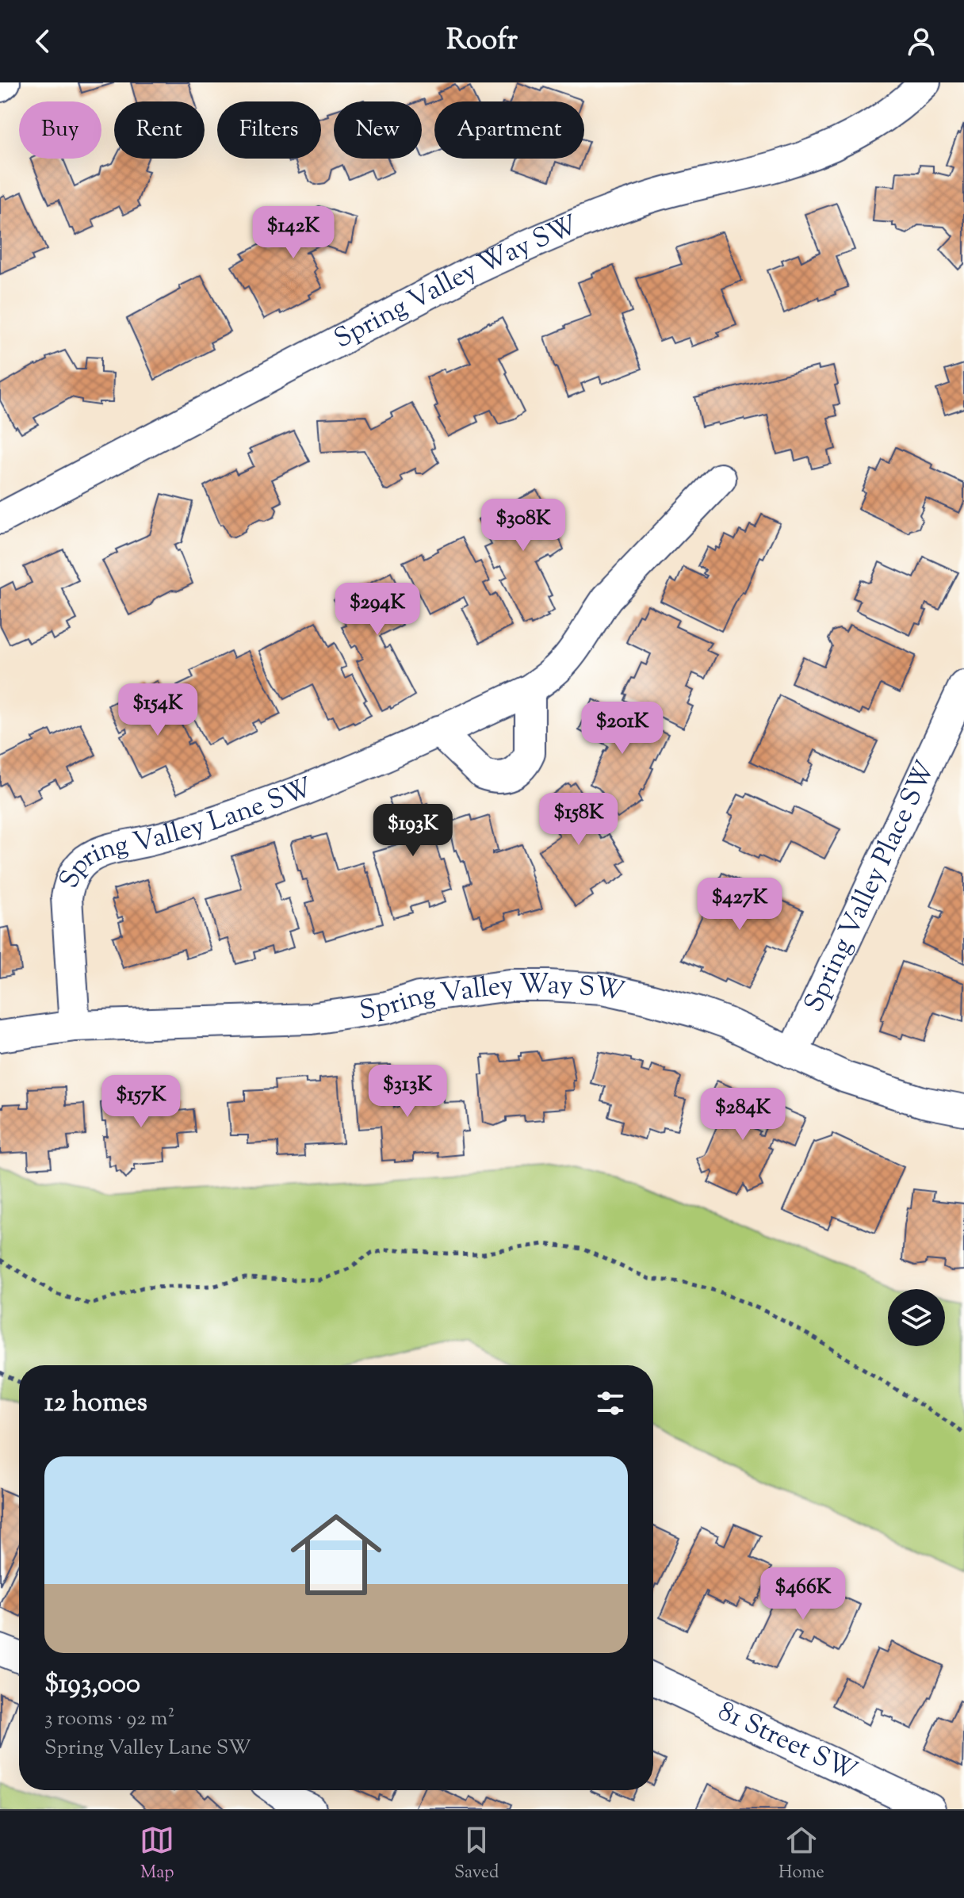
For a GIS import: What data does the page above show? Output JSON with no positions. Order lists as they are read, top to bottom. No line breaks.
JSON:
{"streets":{"street":["Spring Valley Way SW","Spring Valley Lane SW","Spring Valley Place SW","81 Street SW"]},"crossings":[["Spring Valley Way SW","Spring Valley Lane SW"],["Spring Valley Way SW","Spring Valley Place SW"]],"page":{"header":"Roofr","chip":["Buy","Rent","Filters","New","Apartment"],"price":["$142K","$308K","$294K","$154K","$201K","$158K","$193K","$427K","$313K","$157K","$284K","$466K"],"heading":"12 homes","list":[{"name":"$193,000","note":"3 rooms · 92 m² · Spring Valley Lane SW"}],"tabs":["Map","Saved","Home"]}}
